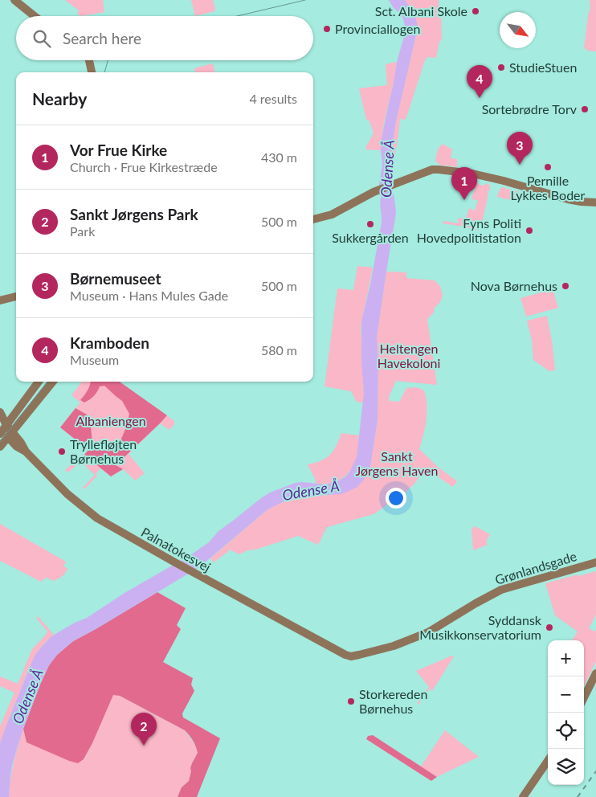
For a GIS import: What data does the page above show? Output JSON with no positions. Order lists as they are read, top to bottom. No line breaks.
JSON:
{"streets":{"main road":["Palnatokesvej","Grønlandsgade"]},"crossings":[["Palnatokesvej","Grønlandsgade"]],"water":["Odense Å"],"parks":["Heltengen Havekoloni","Albaniengen","Sankt Jørgens Haven"],"places":["Sct. Albani Skole","Provinciallogen","StudieStuen","Sortebrødre Torv","Pernille Lykkes Boder","Sukkergården","Fyns Politi Hovedpolitistation","Nova Børnehus","Tryllefløjten Børnehus","Syddansk Musikkonservatorium","Storkereden Børnehus"],"north":"bottom right","page":{"search":"Search here","pins":["4","3","1","2"],"heading":["Nearby","4 results"],"list":[{"mark":"1","name":"Vor Frue Kirke","note":"Church · Frue Kirkestræde","value":"430 m"},{"mark":"2","name":"Sankt Jørgens Park","note":"Park","value":"500 m"},{"mark":"3","name":"Børnemuseet","note":"Museum · Hans Mules Gade","value":"500 m"},{"mark":"4","name":"Kramboden","note":"Museum","value":"580 m"}],"map_buttons":["+","−"]}}
